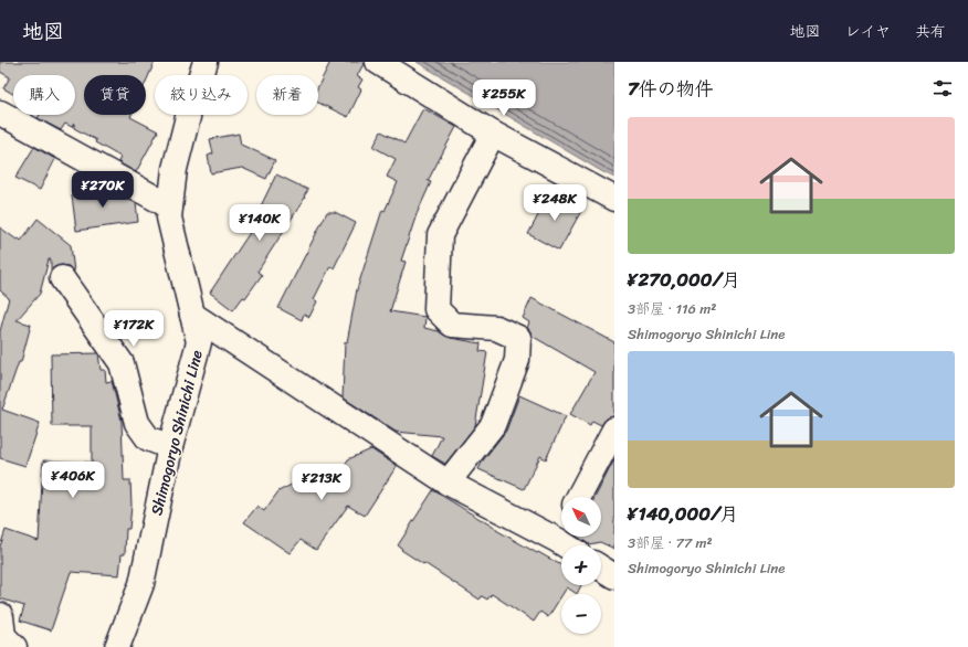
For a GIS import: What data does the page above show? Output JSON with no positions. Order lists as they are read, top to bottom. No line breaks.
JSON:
{"streets":{"street":["Shimogoryo Shinichi Line"]},"north":"top left","page":{"header":"地図","nav":["地図","レイヤ","共有"],"heading":"7件の物件","chip":["購入","賃貸","絞り込み","新着"],"price":["¥255K","¥270K","¥248K","¥140K","¥172K","¥406K","¥213K"],"list":[{"name":"¥270,000/月","note":"3部屋 · 116 m² · Shimogoryo Shinichi Line"},{"name":"¥140,000/月","note":"3部屋 · 77 m² · Shimogoryo Shinichi Line"}],"map_buttons":["+","−"]}}
